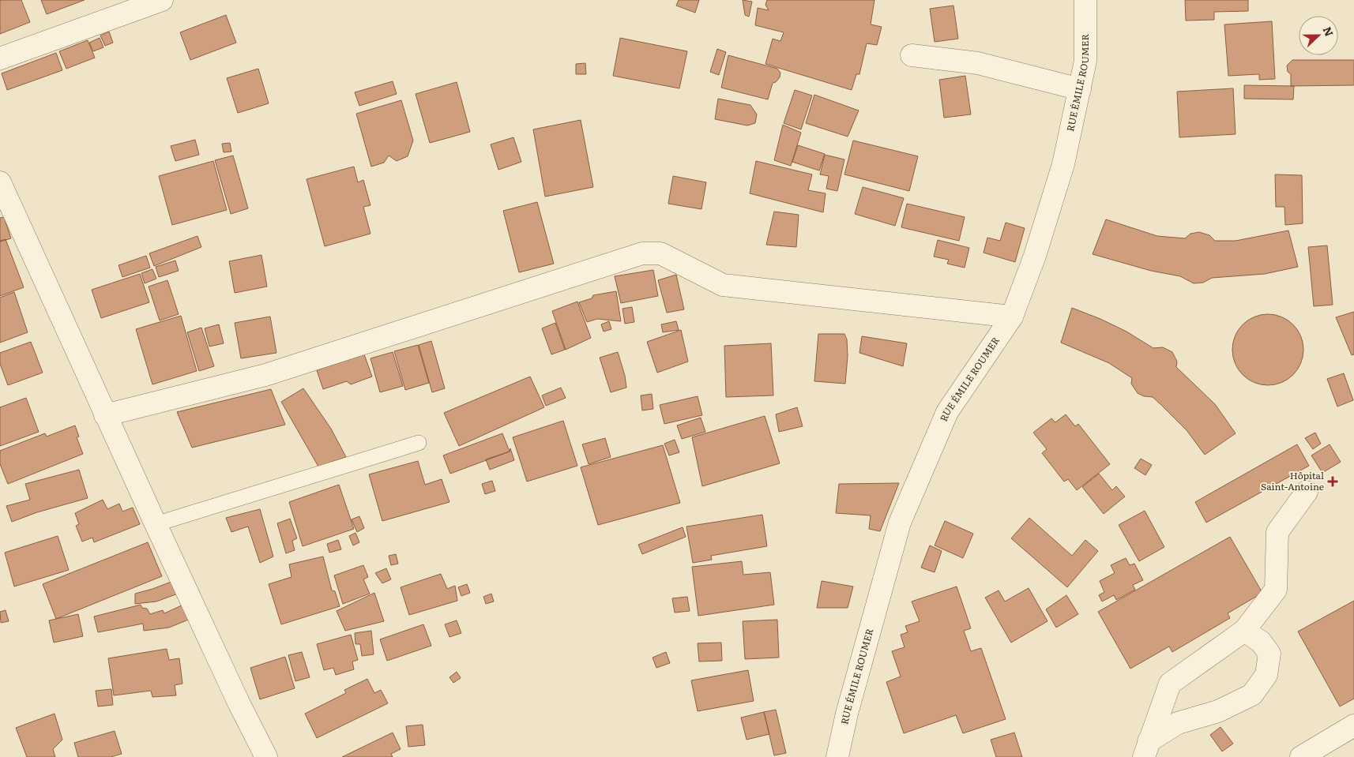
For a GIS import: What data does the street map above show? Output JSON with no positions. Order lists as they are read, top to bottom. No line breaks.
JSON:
{"streets":{"street":["RUE ÉMILE ROUMER"]},"places":{"health":["Hôpital Saint-Antoine"]},"north":"right"}
